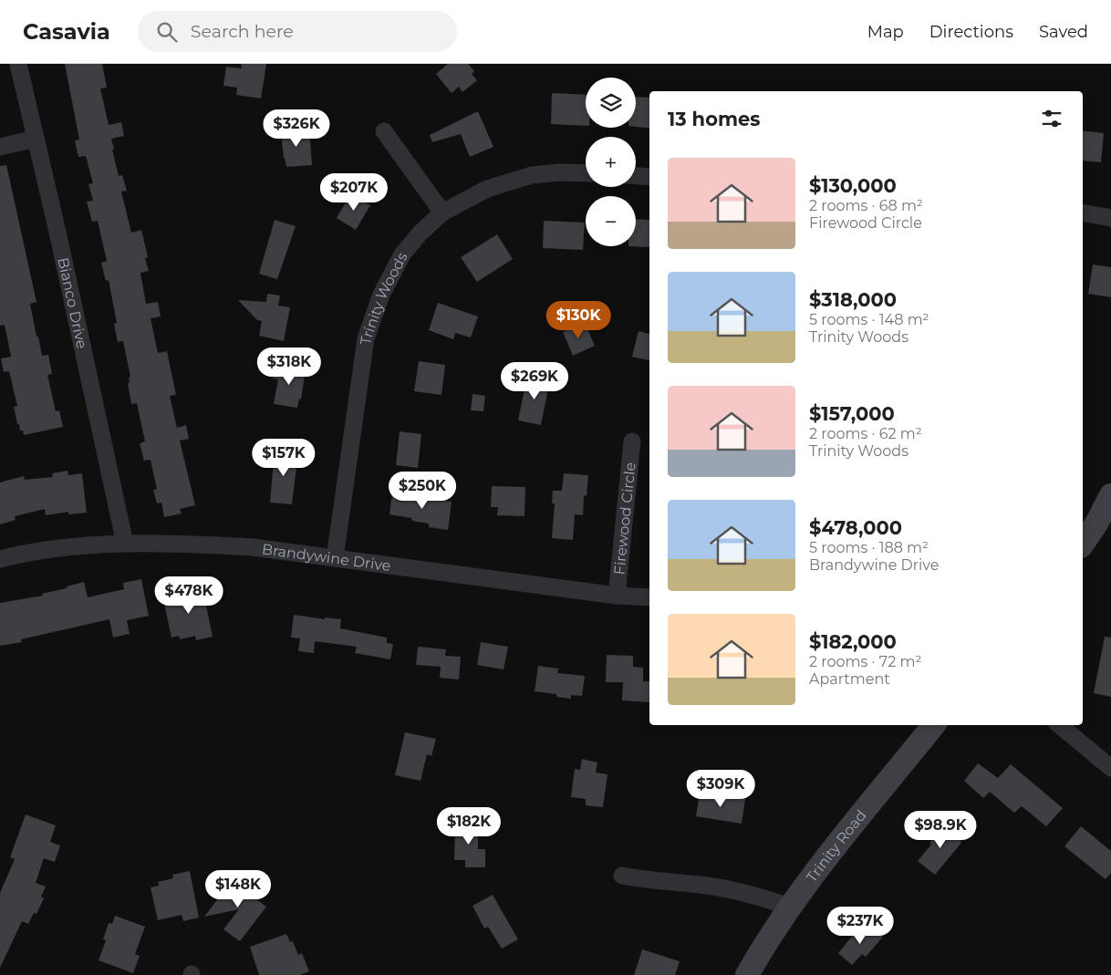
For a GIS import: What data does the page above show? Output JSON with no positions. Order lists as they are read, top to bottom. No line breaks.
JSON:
{"streets":{"main road":["Trinity Road"],"street":["Trinity Woods","Bianco Drive","Firewood Circle","Brandywine Drive"]},"crossings":[["Trinity Woods","Brandywine Drive"],["Bianco Drive","Brandywine Drive"],["Firewood Circle","Brandywine Drive"]],"page":{"header":"Casavia","search":"Search here","nav":["Map","Directions","Saved"],"map_buttons":["+","−"],"heading":"13 homes","price":["$326K","$207K","$130K","$318K","$269K","$157K","$250K","$478K","$309K","$182K","$98.9K","$148K","$237K"],"list":[{"name":"$130,000","note":"2 rooms · 68 m² · Firewood Circle"},{"name":"$318,000","note":"5 rooms · 148 m² · Trinity Woods"},{"name":"$157,000","note":"2 rooms · 62 m² · Trinity Woods"},{"name":"$478,000","note":"5 rooms · 188 m² · Brandywine Drive"},{"name":"$182,000","note":"2 rooms · 72 m² · Apartment"}]}}
